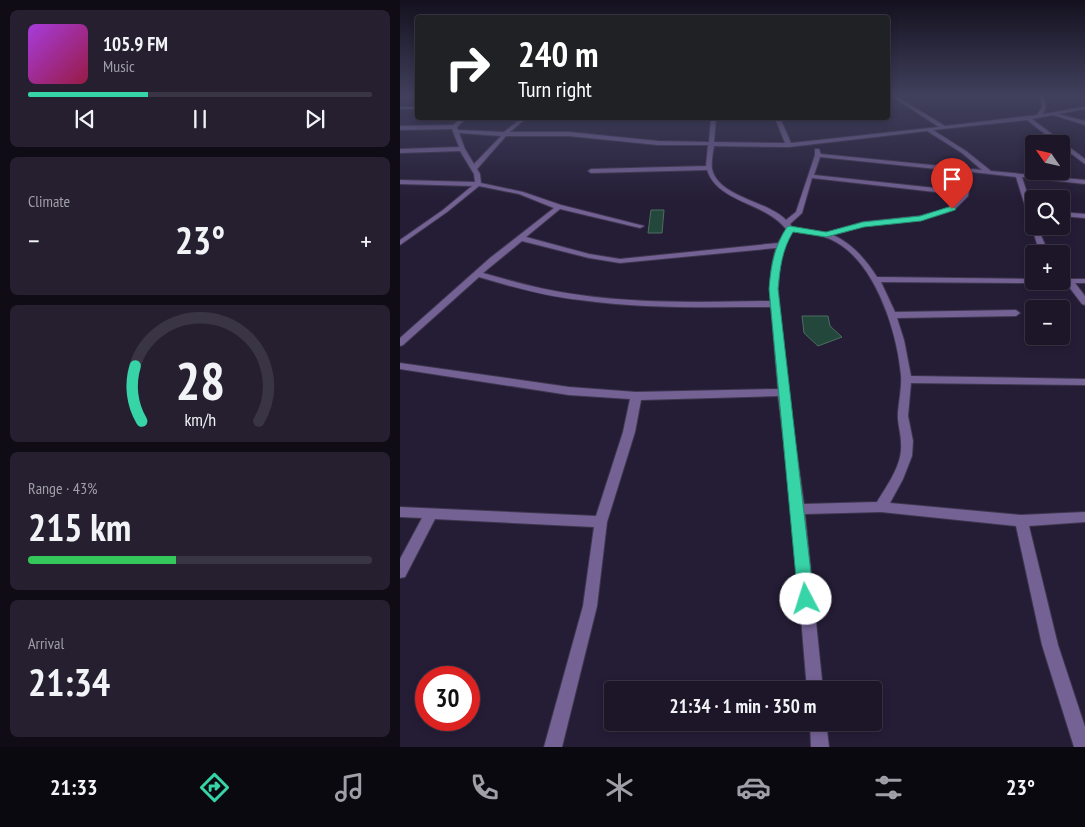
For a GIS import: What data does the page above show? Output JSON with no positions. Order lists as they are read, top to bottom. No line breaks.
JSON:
{"north":"top left","page":{"turn":["240 m","Turn right"],"song":["105.9 FM","Music"],"map_buttons":["+","−"],"tile":["Climate",["Range · 43%","215 km"],["Arrival","21:34"]],"heat":["−","23°","+"],"limit":"30","trip":"21:34 · 1 min · 350 m","tabs":["21:33","23°"],"gauge":["28","km/h"]}}
